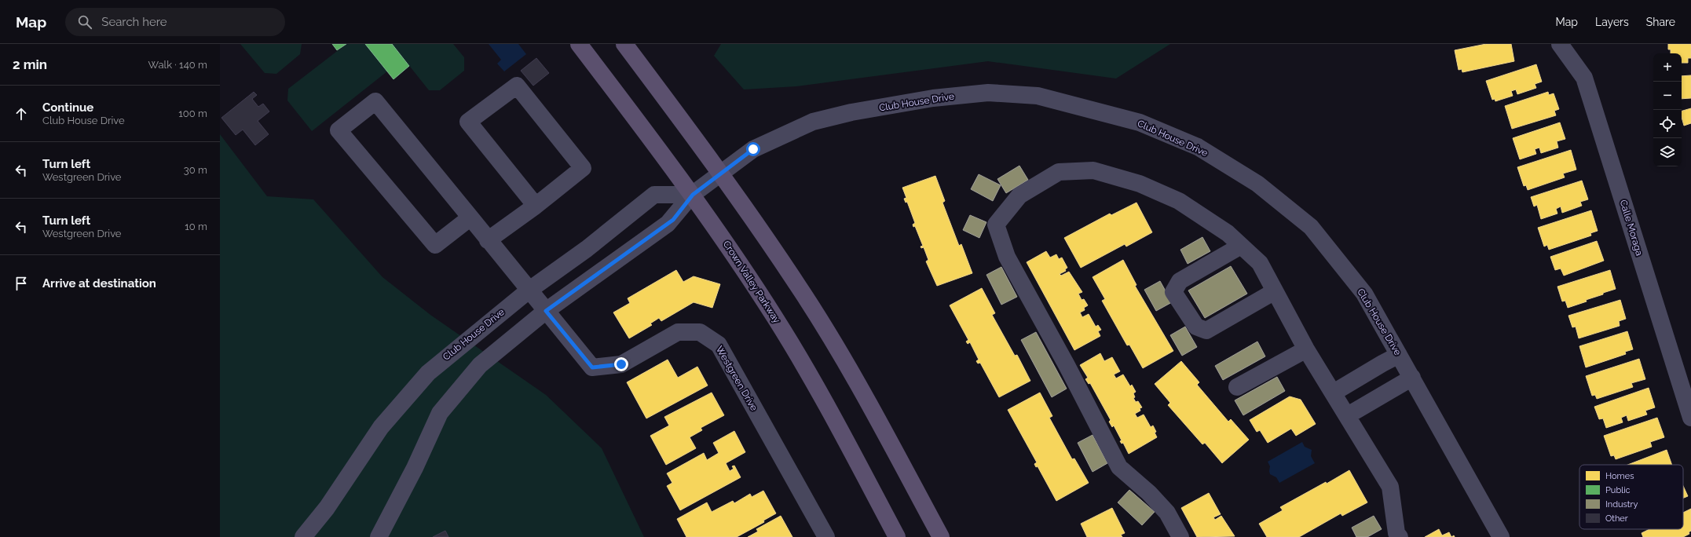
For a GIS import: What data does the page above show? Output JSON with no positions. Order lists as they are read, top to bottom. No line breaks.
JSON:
{"streets":{"main road":["Crown Valley Parkway"],"street":["Club House Drive","Calle Moraga","Westgreen Drive"]},"crossings":[["Club House Drive","Crown Valley Parkway"],["Club House Drive","Westgreen Drive"]],"legend":["Homes","Public","Industry","Other"],"page":{"header":"Map","search":"Search here","nav":["Map","Layers","Share"],"heading":["2 min","Walk · 140 m"],"map_buttons":["+","−"],"list":[["Continue","Club House Drive","100 m"],["Turn left","Westgreen Drive","30 m"],["Turn left","Westgreen Drive","10 m"],"Arrive at destination"]}}
